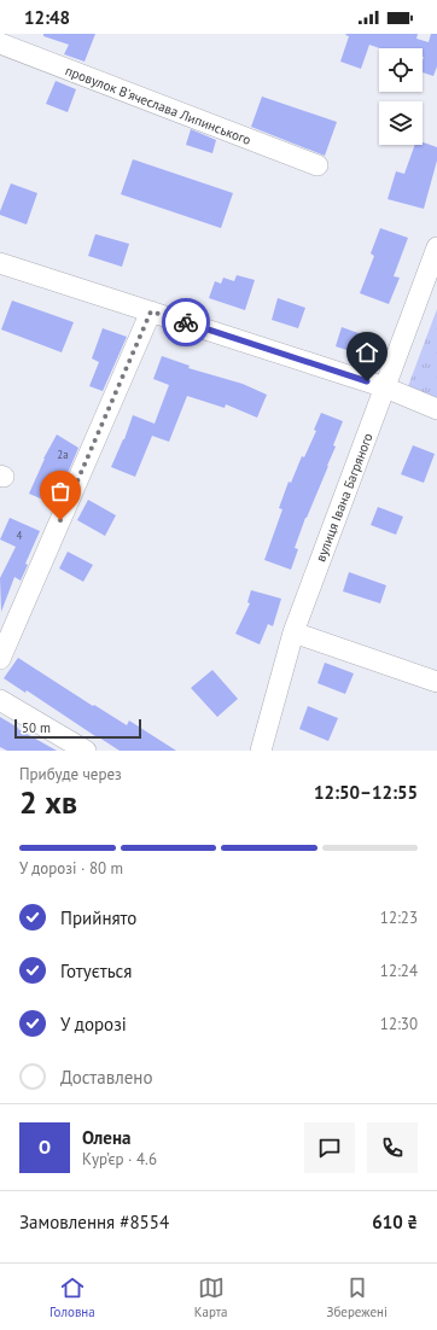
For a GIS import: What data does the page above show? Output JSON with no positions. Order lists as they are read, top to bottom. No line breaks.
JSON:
{"streets":{"street":["провулок В'ячеслава Липинського","вулиця Івана Багряного"]},"house_numbers":["2а","4"],"scale_bar":"50 m","page":{"status":"12:48","scale":"50 m","heading":["2 хв","Прибуде через","12:50–12:55"],"panel":["Олена","Кур’єр · 4.6","Замовлення #8554","610 ₴"],"bar":"У дорозі · 80 m","list":[["Прийнято","12:23"],["Готується","12:24"],["У дорозі","12:30"],"Доставлено"],"round":"О","tabs":["Головна","Карта","Збережені"]}}
